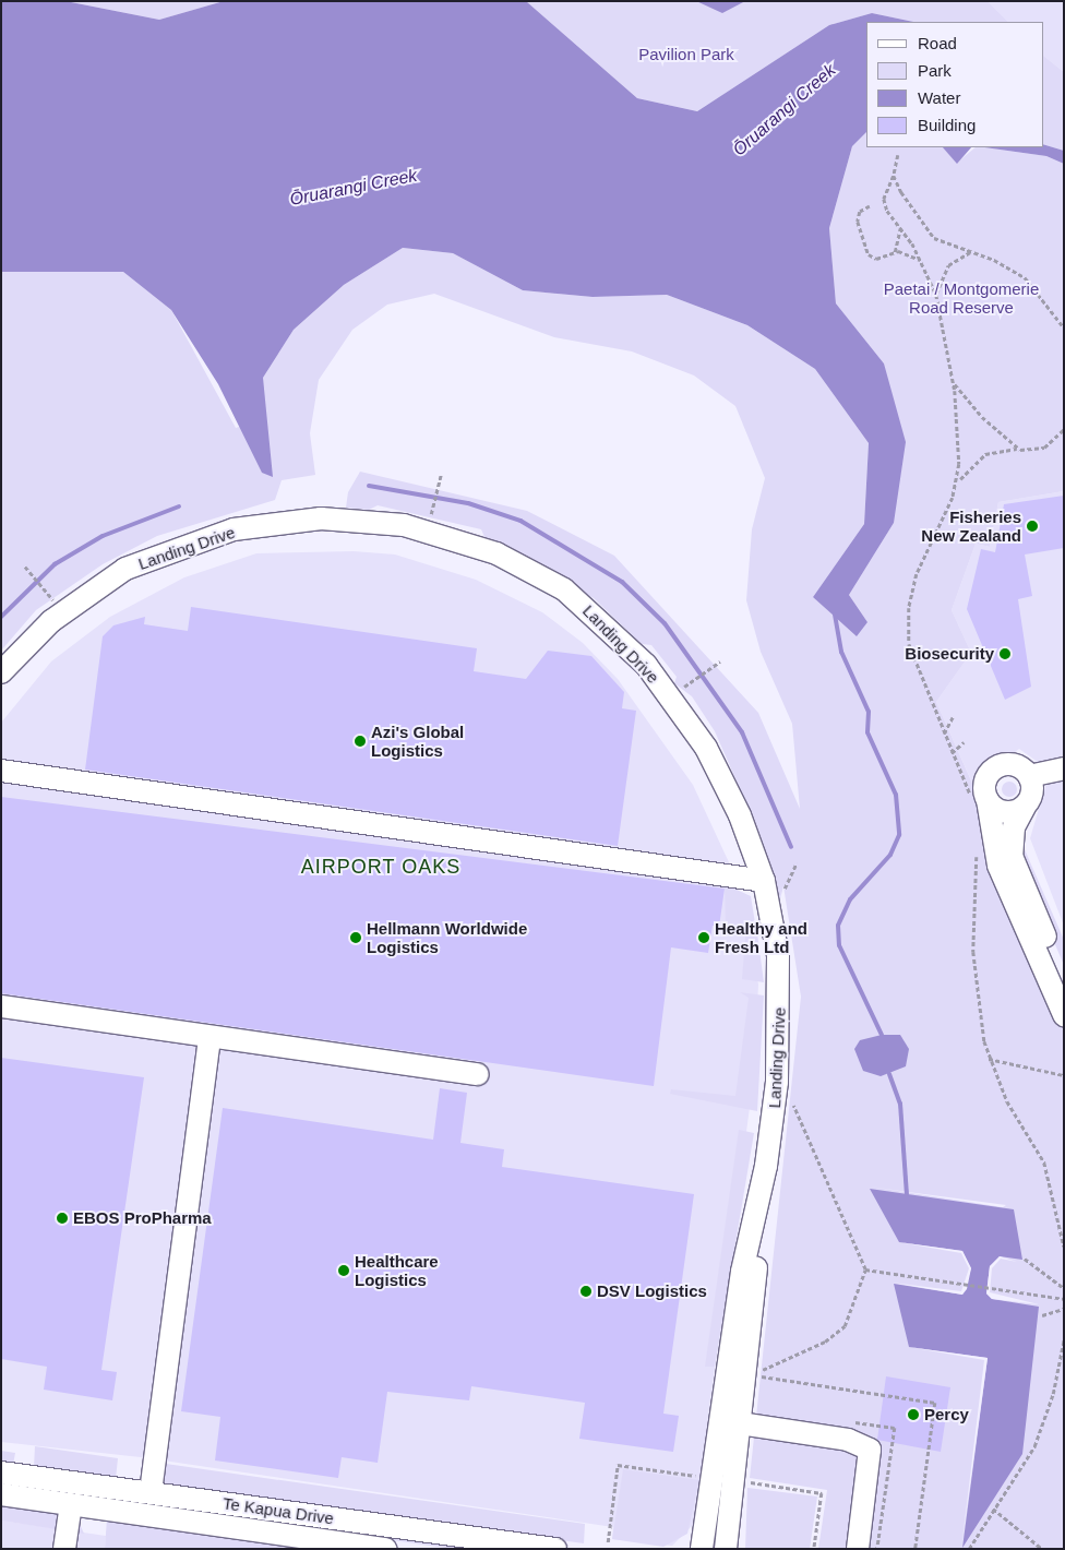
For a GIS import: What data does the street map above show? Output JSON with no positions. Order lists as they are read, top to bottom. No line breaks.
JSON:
{"streets":{"street":["Landing Drive","Te Kapua Drive"]},"districts":["AIRPORT OAKS"],"water":["Ōruarangi Creek"],"parks":["Pavilion Park","Paetai / Montgomerie Road Reserve"],"places":["Fisheries New Zealand","Biosecurity","Azi's Global Logistics","Hellmann Worldwide Logistics","Healthy and Fresh Ltd","EBOS ProPharma","Healthcare Logistics","DSV Logistics","Percy"],"legend":["Road","Park","Water","Building"]}
